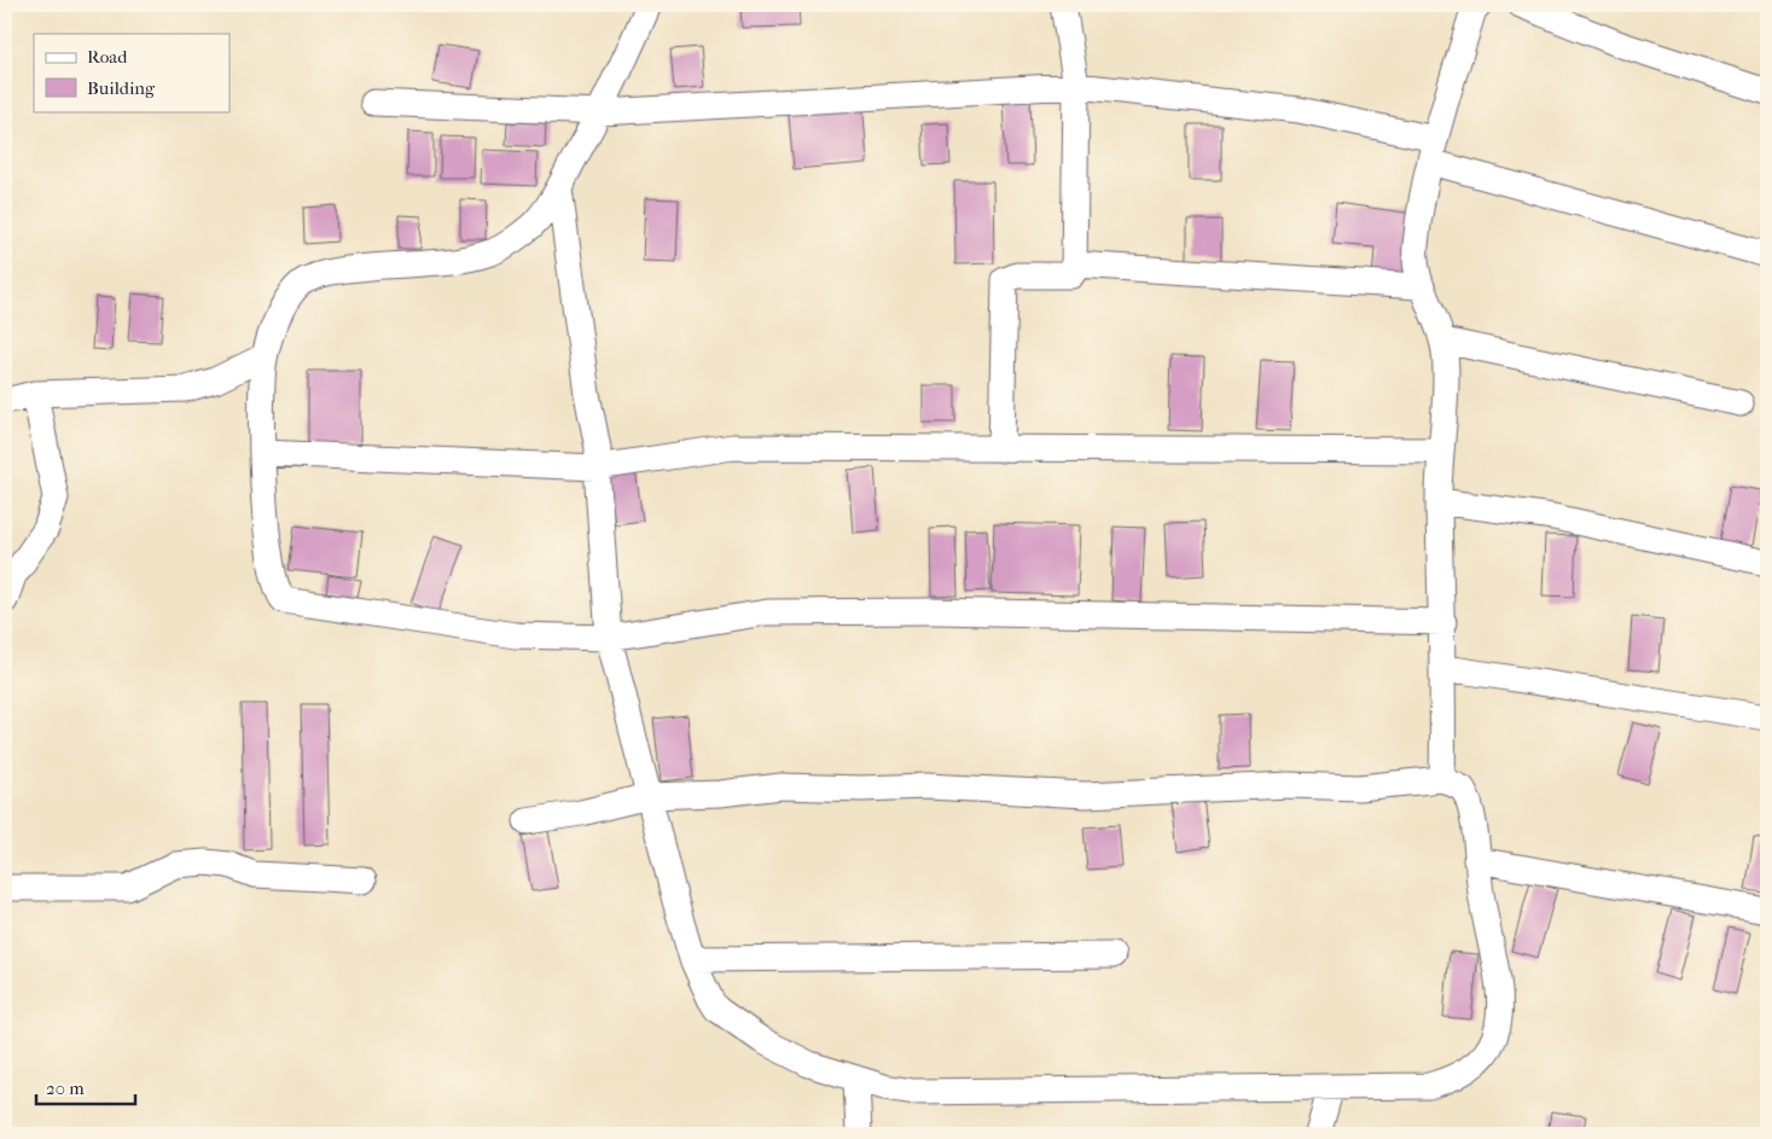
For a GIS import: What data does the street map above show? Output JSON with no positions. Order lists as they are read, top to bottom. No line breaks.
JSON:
{"legend":["Road","Building"],"scale_bar":"20 m"}
